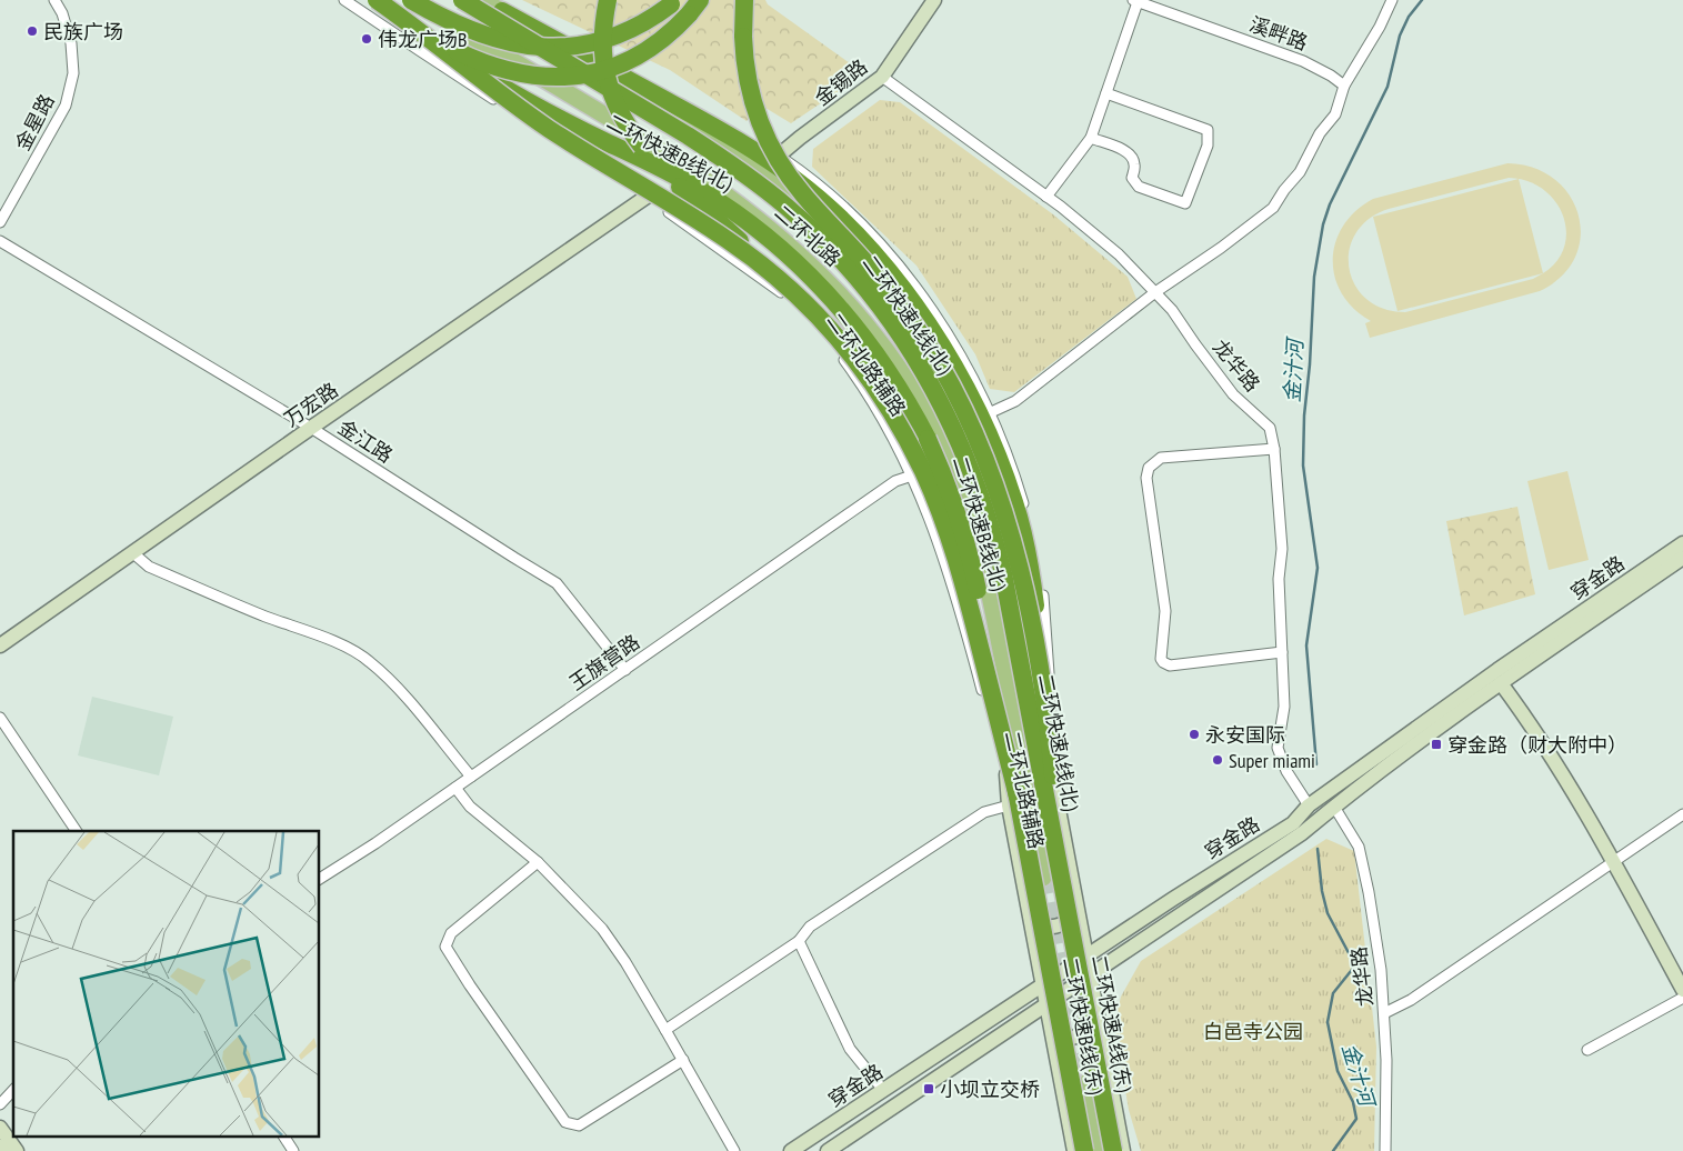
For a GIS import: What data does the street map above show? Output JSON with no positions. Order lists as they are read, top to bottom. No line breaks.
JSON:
{"streets":{"highway":["二环快速B线(北)","二环快速A线(北)","二环快速A线(东)","二环快速B线(东)"],"main road":["二环北路"],"street":["溪畔路","金锡路","金星路","二环北路辅路","龙华路","万宏路","金江路","穿金路","王旗营路"]},"crossings":[["金锡路","二环北路辅路"],["金锡路","龙华路"],["二环快速B线(北)","二环北路辅路"],["二环快速B线(北)","二环快速B线(东)"],["二环北路","二环北路辅路"],["二环快速A线(北)","二环北路辅路"],["二环快速A线(北)","二环快速A线(东)"],["二环北路辅路","万宏路"],["二环北路辅路","穿金路"],["二环北路辅路","王旗营路"],["二环北路辅路","二环快速A线(东)"],["龙华路","穿金路"],["万宏路","金江路"],["金江路","王旗营路"]],"water":["金汁河"],"parks":["白邑寺公园"],"places":{"other":["民族广场","伟龙广场B","永安国际","Super miami"],"transit":["穿金路（财大附中）","小坝立交桥"]}}
